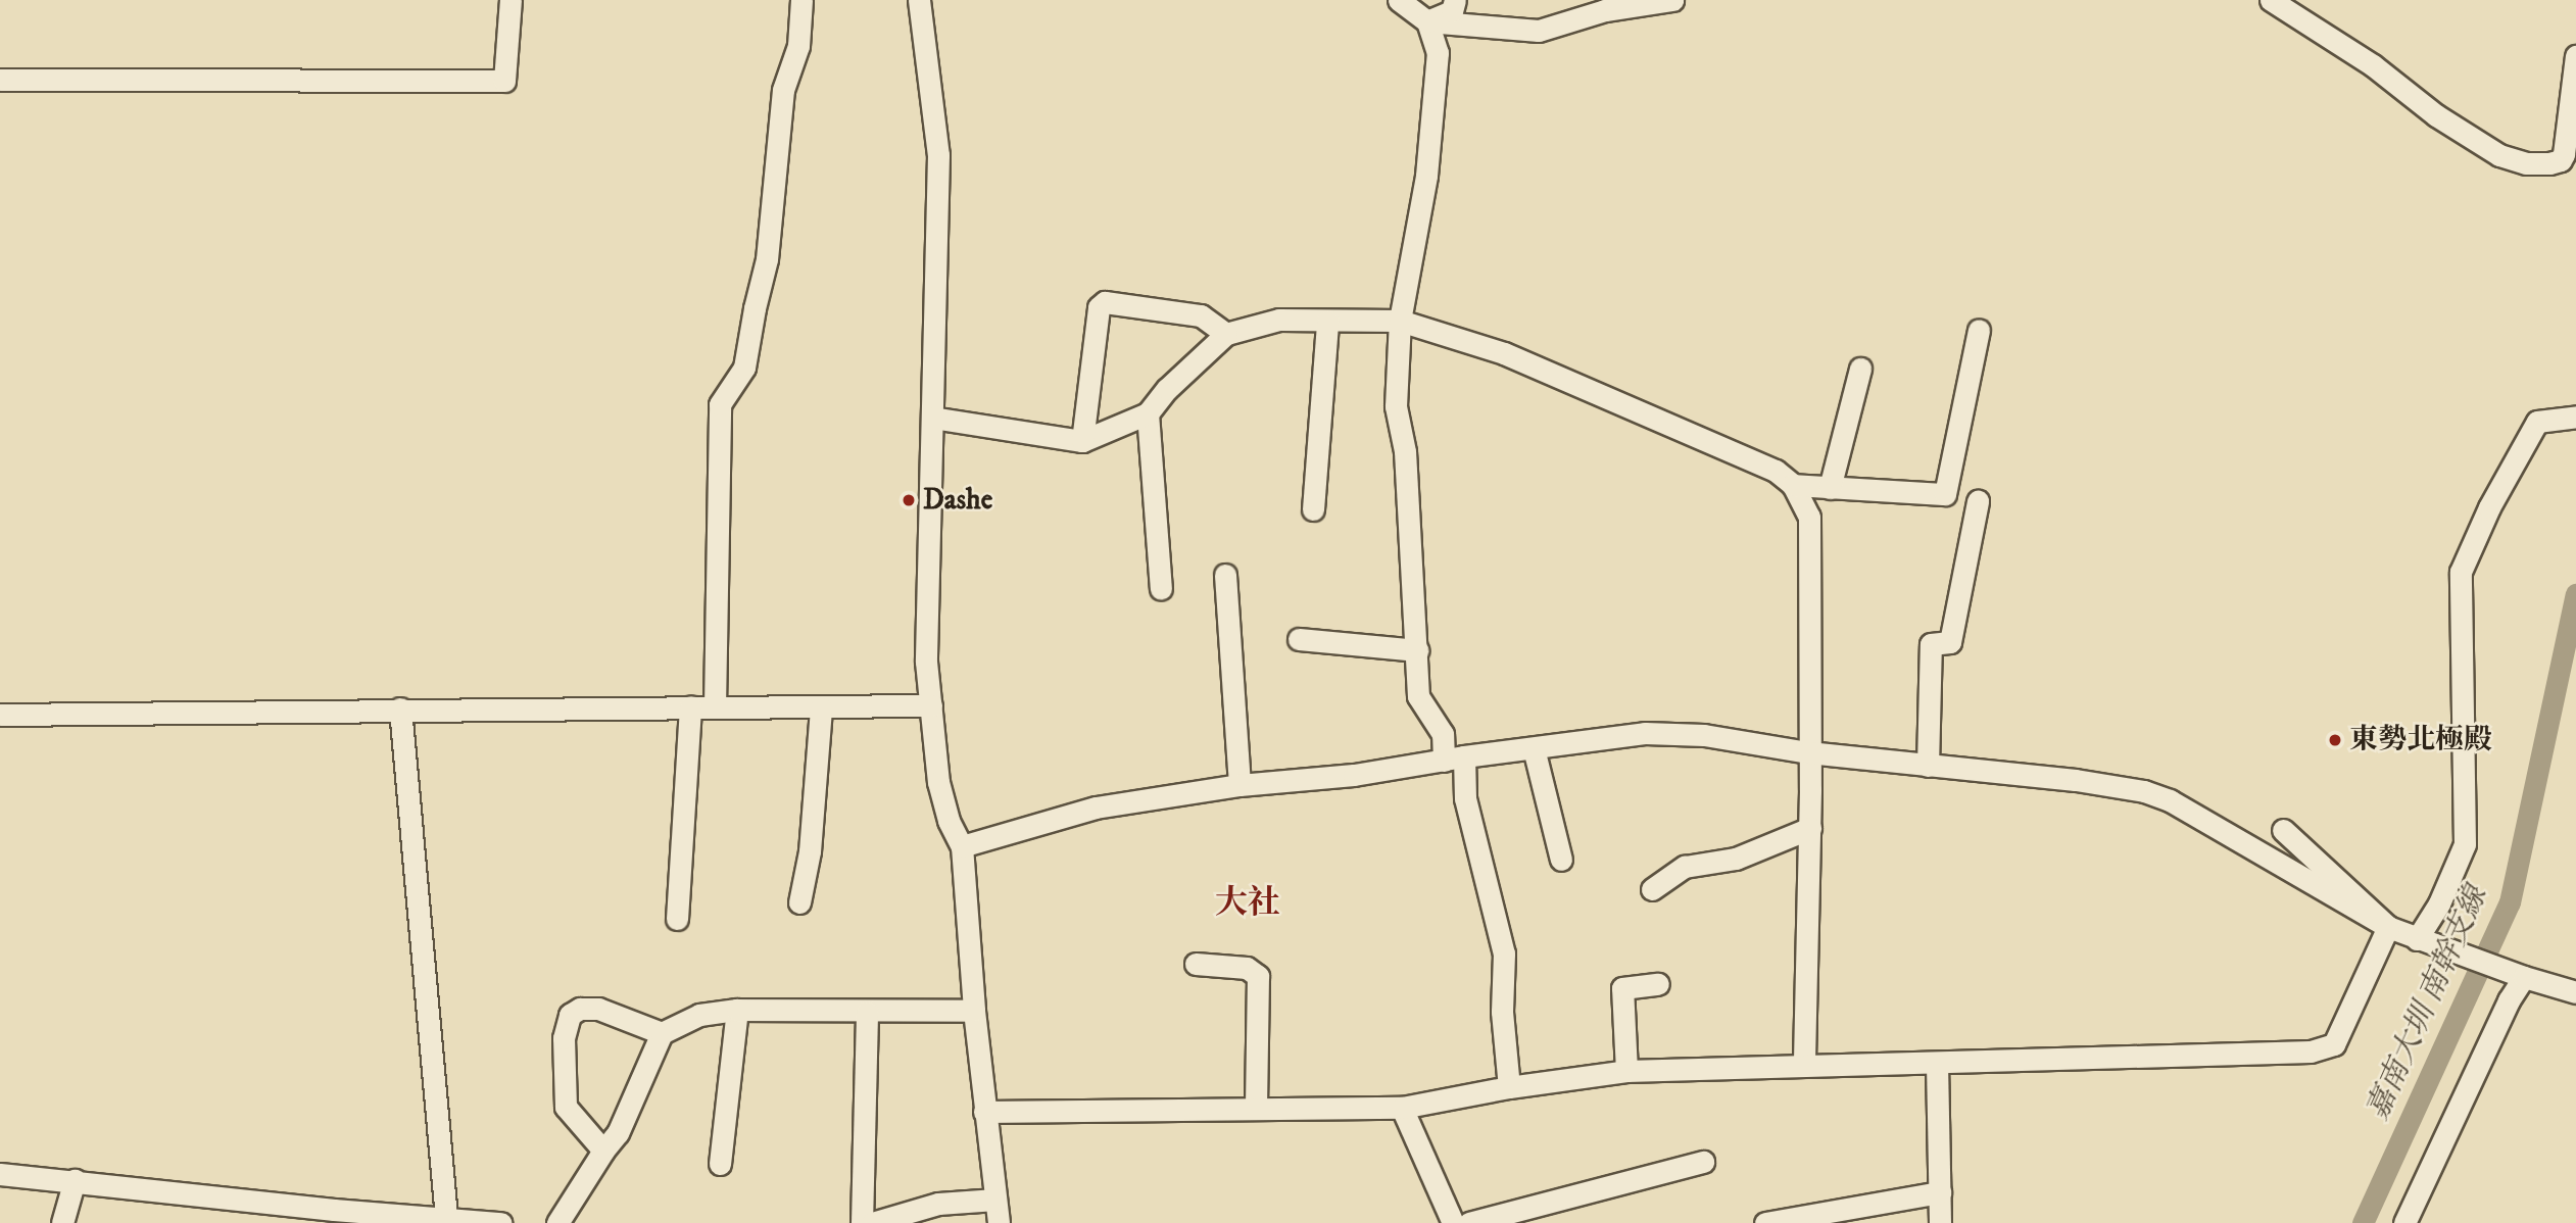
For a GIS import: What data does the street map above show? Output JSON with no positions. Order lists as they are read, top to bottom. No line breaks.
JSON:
{"districts":["大社"],"water":["嘉南大圳 南幹支線"],"places":["Dashe","東勢北極殿"]}
